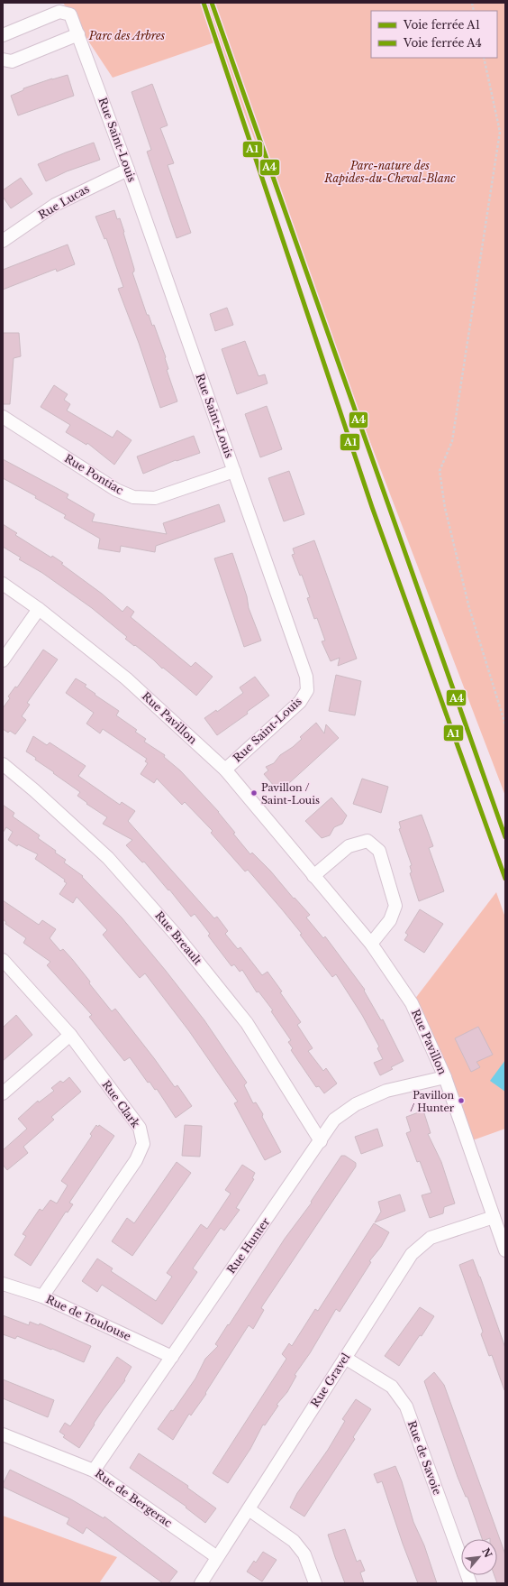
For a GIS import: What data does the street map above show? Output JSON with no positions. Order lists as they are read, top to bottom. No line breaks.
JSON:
{"streets":{"street":["Rue Saint-Louis","Rue Lucas","Rue Pontiac","Rue Pavillon","Rue Breault","Rue Clark","Rue Hunter","Rue de Toulouse","Rue Gravel","Rue de Savoie","Rue de Bergerac"]},"crossings":[["Rue Saint-Louis","Rue Lucas"],["Rue Saint-Louis","Rue Pontiac"],["Rue Saint-Louis","Rue Pavillon"],["Rue Pavillon","Rue Hunter"],["Rue Pavillon","Rue Gravel"],["Rue Breault","Rue Hunter"],["Rue Clark","Rue de Toulouse"],["Rue Hunter","Rue de Toulouse"],["Rue Hunter","Rue de Bergerac"],["Rue Gravel","Rue de Savoie"],["Rue Gravel","Rue de Bergerac"]],"parks":["Parc des Arbres","Parc-nature des Rapides-du-Cheval-Blanc"],"places":["Pavillon / Saint-Louis","Pavillon / Hunter"],"lines":["rail line A1","rail line A4"],"legend":["Voie ferrée A1","Voie ferrée A4"],"north":"top right"}
